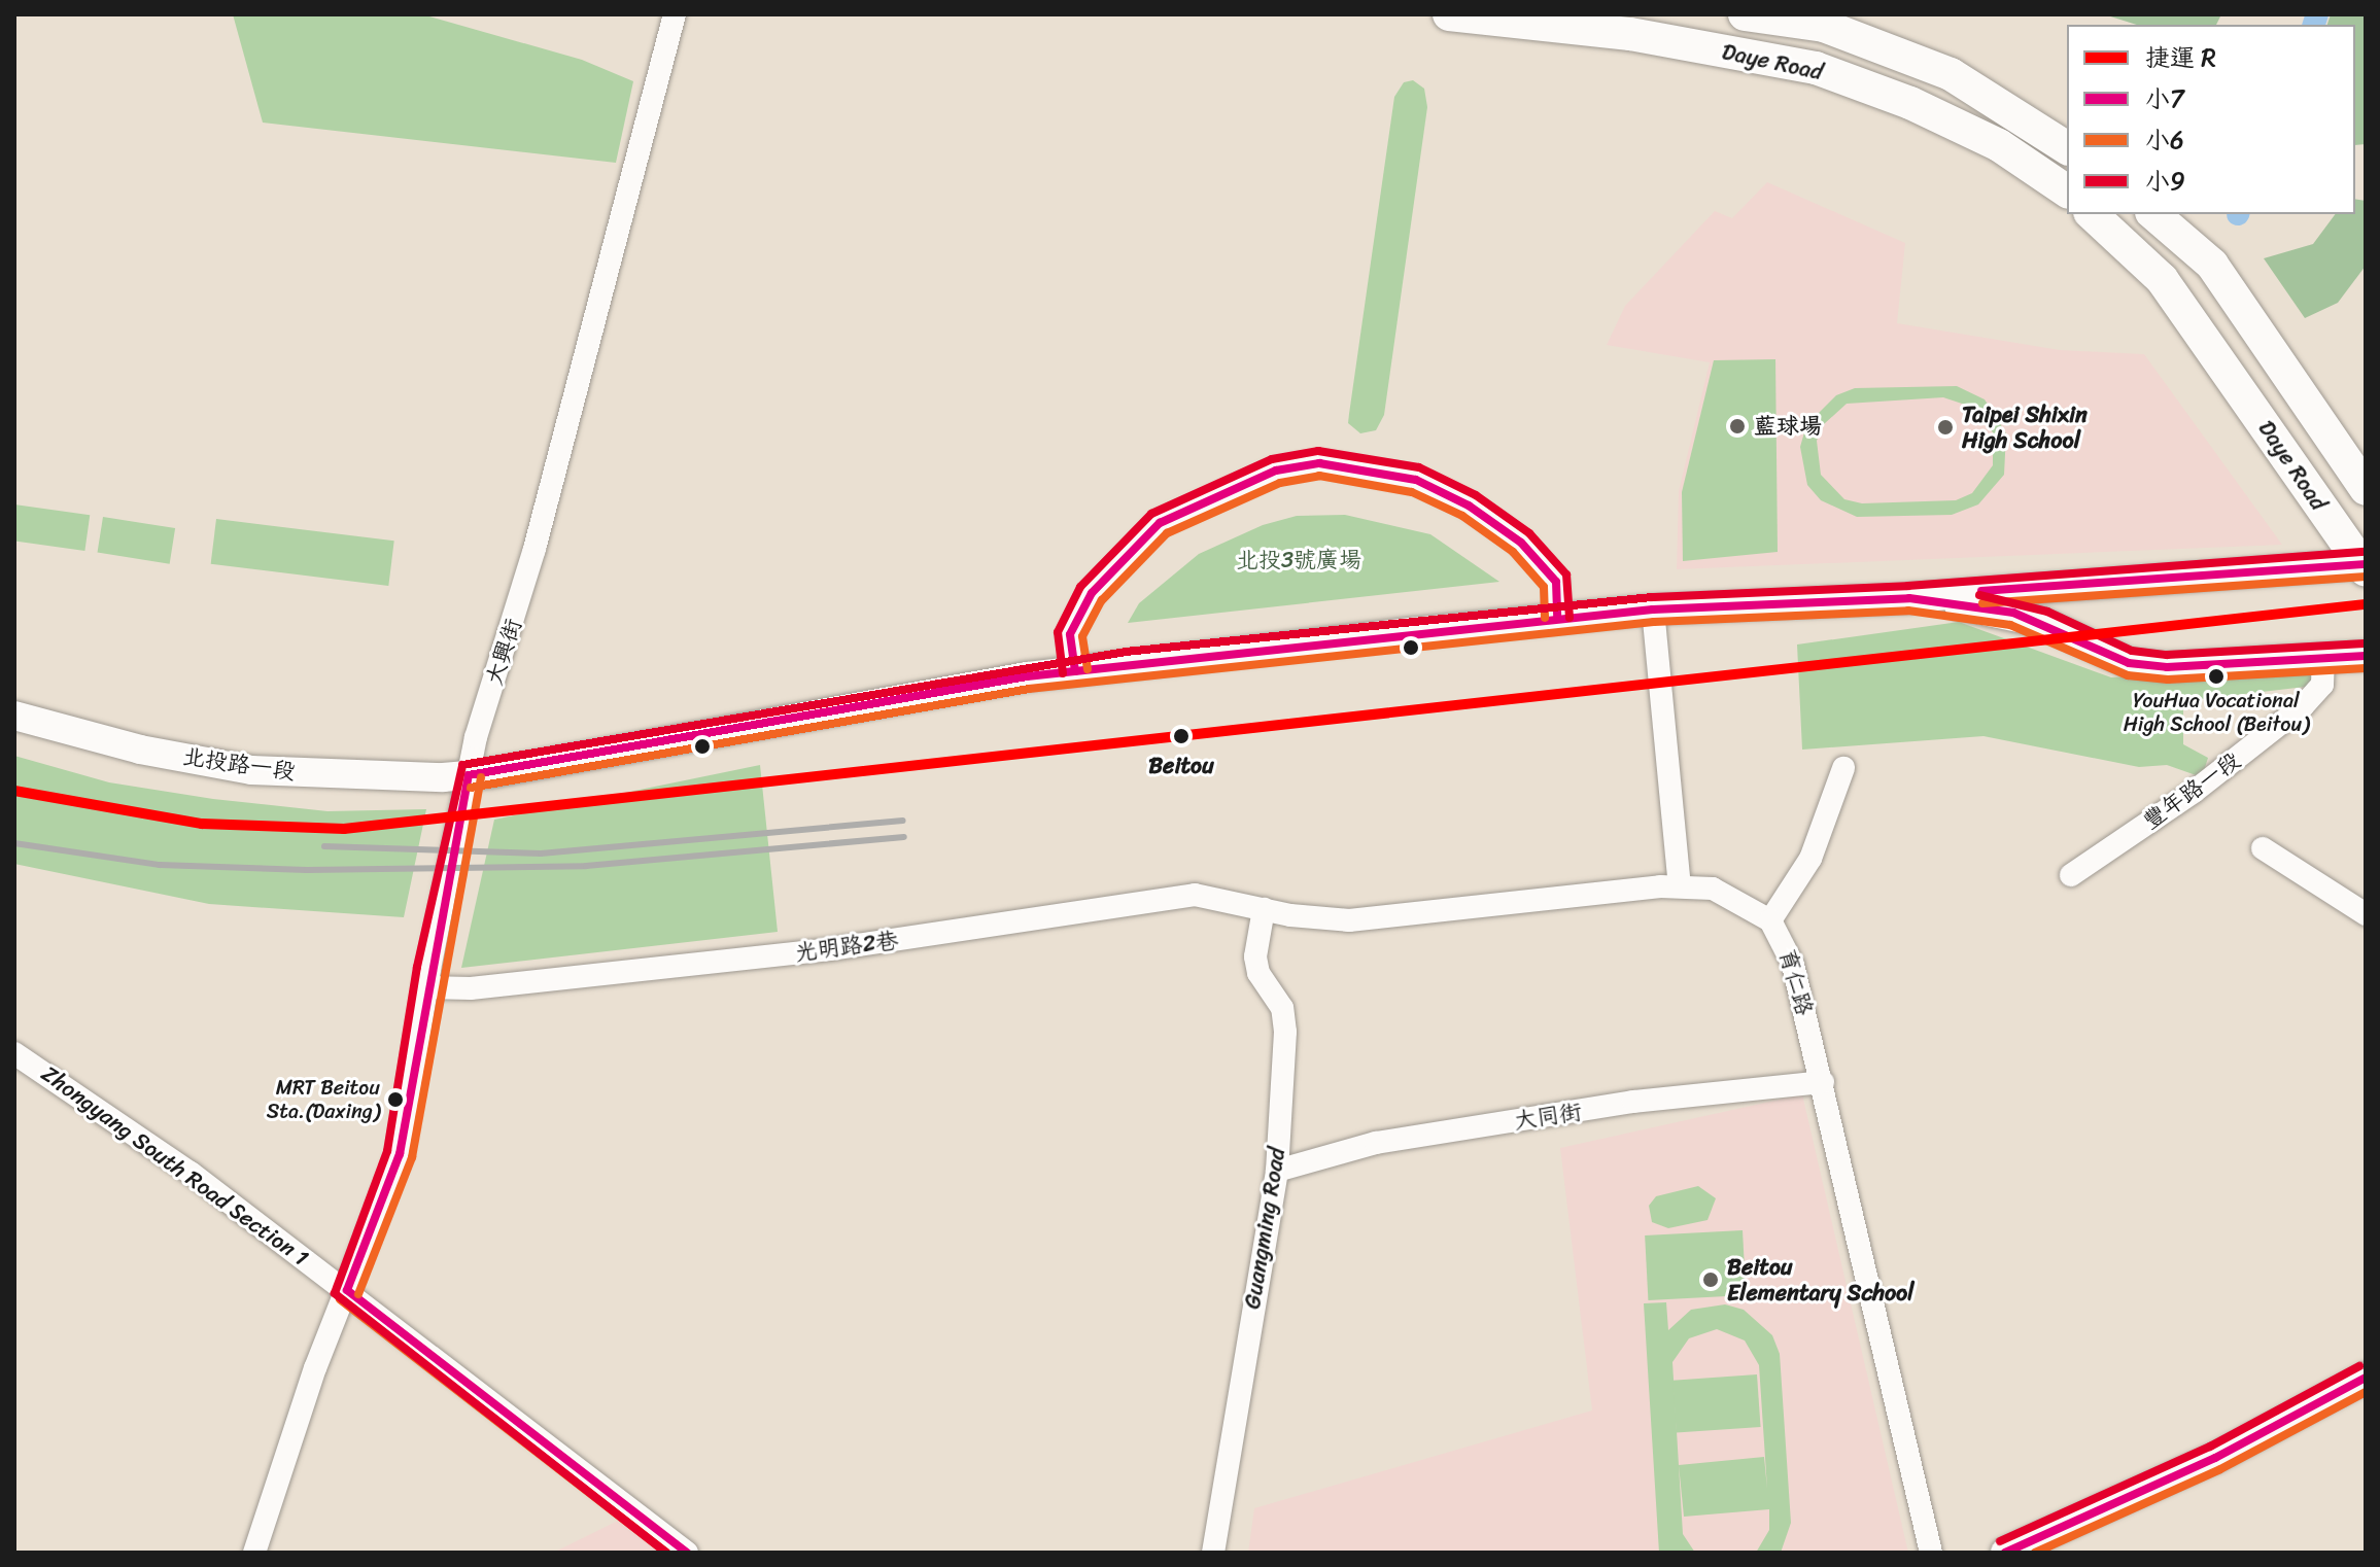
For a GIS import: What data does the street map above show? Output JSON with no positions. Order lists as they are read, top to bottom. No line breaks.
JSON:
{"streets":{"main road":["Daye Road"],"street":["大興街","北投路一段","豐年路一段","光明路2巷","育仁路","大同街","Zhongyang South Road Section 1","Guangming Road"]},"crossings":[["大興街","北投路一段"],["大興街","光明路2巷"],["大興街","Zhongyang South Road Section 1"],["光明路2巷","育仁路"],["光明路2巷","Guangming Road"],["育仁路","大同街"],["育仁路","Guangming Road"],["大同街","Guangming Road"]],"parks":["北投3號廣場"],"places":["藍球場","Taipei Shixin High School","YouHua Vocational High School (Beitou)","Beitou","MRT Beitou Sta.(Daxing)","Beitou Elementary School"],"lines":["transit line 小9","transit line 小7","transit line 小6","metro line R"],"legend":["捷運 R","小7","小6","小9"]}
